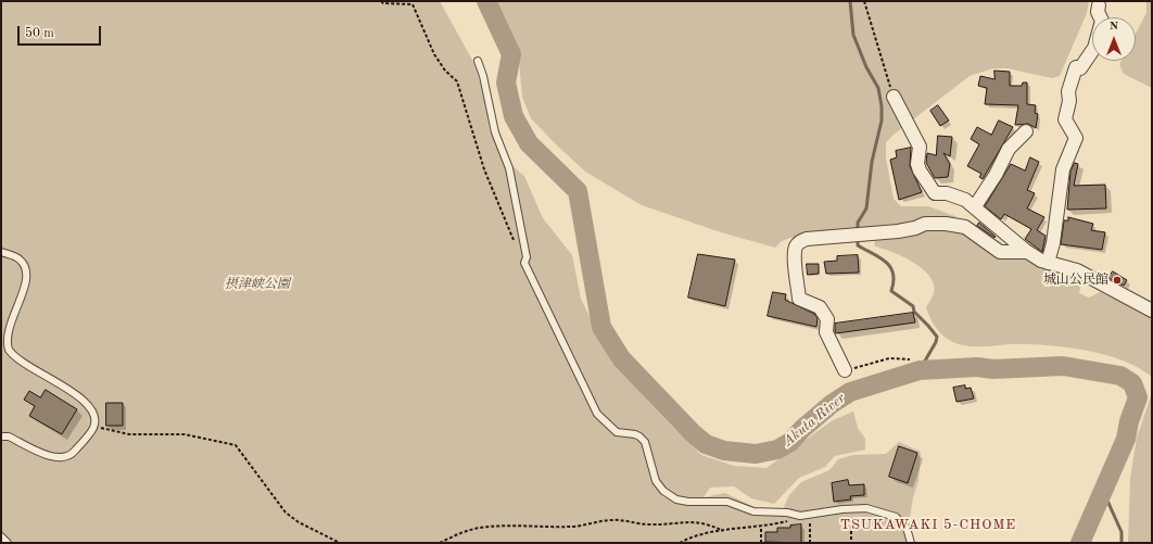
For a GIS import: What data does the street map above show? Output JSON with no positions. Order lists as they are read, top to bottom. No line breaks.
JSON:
{"districts":["TSUKAWAKI 5-CHOME"],"water":["Akuta River"],"parks":["摂津峡公園"],"places":["城山公民館"],"scale_bar":"50 m","north":"top"}
